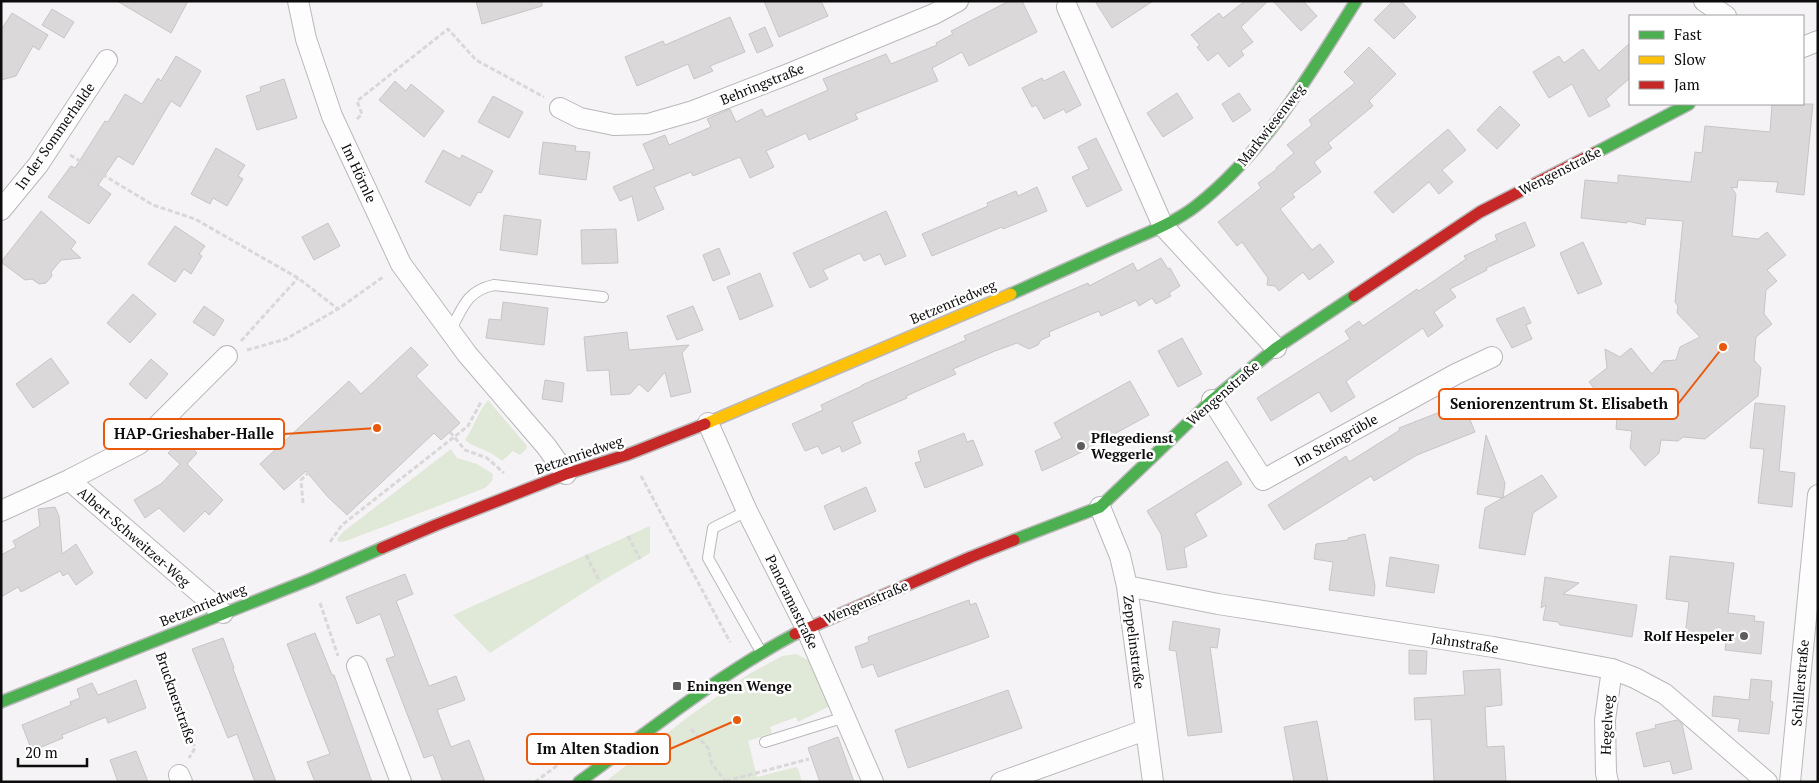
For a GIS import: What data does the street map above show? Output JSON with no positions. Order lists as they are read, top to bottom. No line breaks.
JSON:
{"streets":{"street":["Behringstraße","Markwiesenweg","In der Sommerhalde","Wengenstraße","Im Hörnle","Betzenriedweg","Im Steingrüble","Albert-Schweitzer-Weg","Panoramastraße","Zeppelinstraße","Jahnstraße","Schillerstraße","Hegelweg"],"path":["Brucknerstraße"]},"crossings":[["Markwiesenweg","Betzenriedweg"],["Wengenstraße","Im Steingrüble"],["Wengenstraße","Panoramastraße"],["Wengenstraße","Zeppelinstraße"],["Im Hörnle","Betzenriedweg"],["Betzenriedweg","Albert-Schweitzer-Weg"],["Betzenriedweg","Panoramastraße"],["Betzenriedweg","Brucknerstraße"],["Zeppelinstraße","Jahnstraße"],["Jahnstraße","Hegelweg"]],"places":{"other":["Seniorenzentrum St. Elisabeth","HAP-Grieshaber-Halle","Pflegedienst Weggerle","Rolf Hespeler","Im Alten Stadion"],"transit":["Eningen Wenge"]},"legend":["Fast","Slow","Jam"],"scale_bar":"20 m"}
